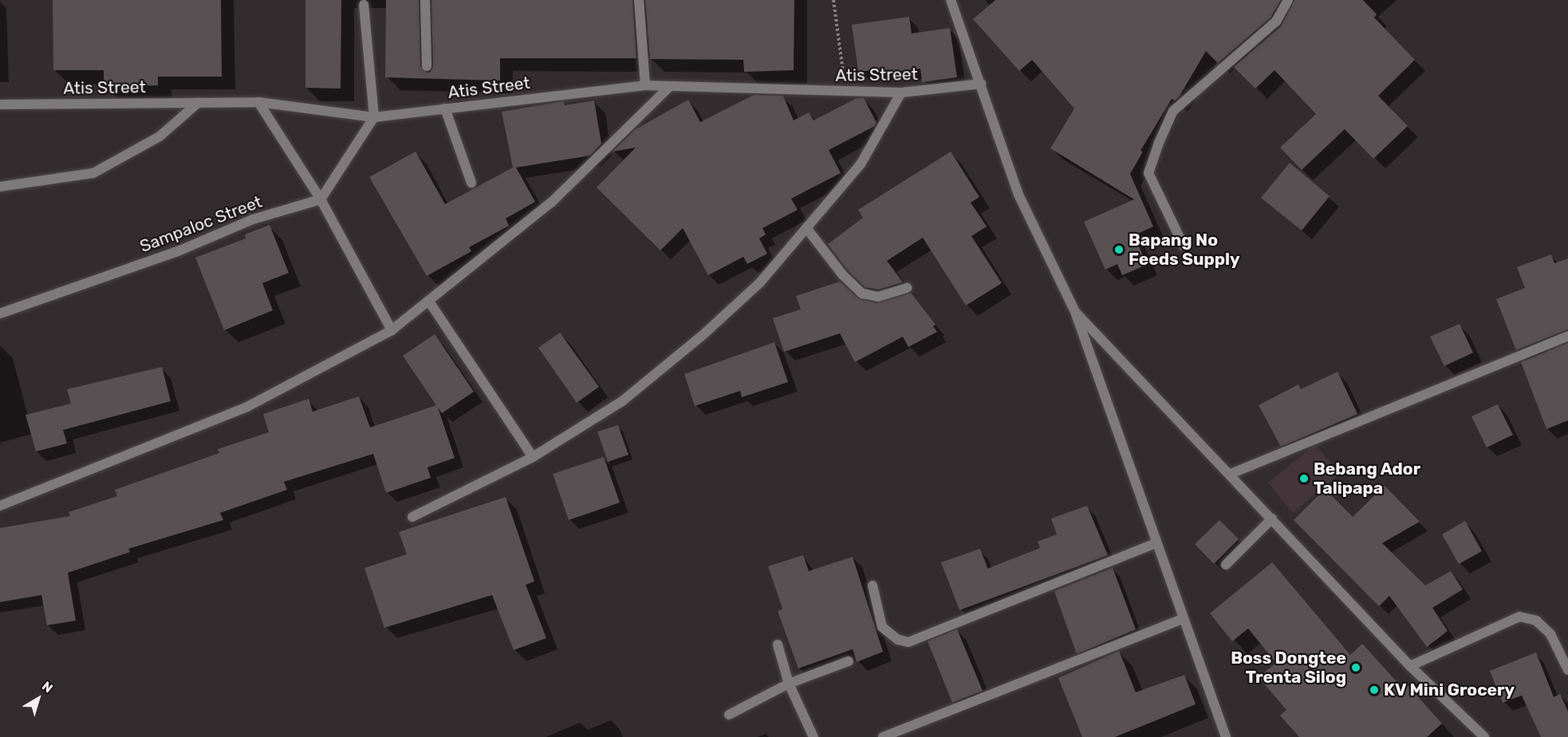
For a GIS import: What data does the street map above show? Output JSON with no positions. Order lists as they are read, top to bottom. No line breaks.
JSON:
{"streets":{"street":["Atis Street","Sampaloc Street"]},"places":["Bapang No Feeds Supply","Bebang Ador Talipapa","Boss Dongtee Trenta Silog","KV Mini Grocery"],"north":"top right"}
